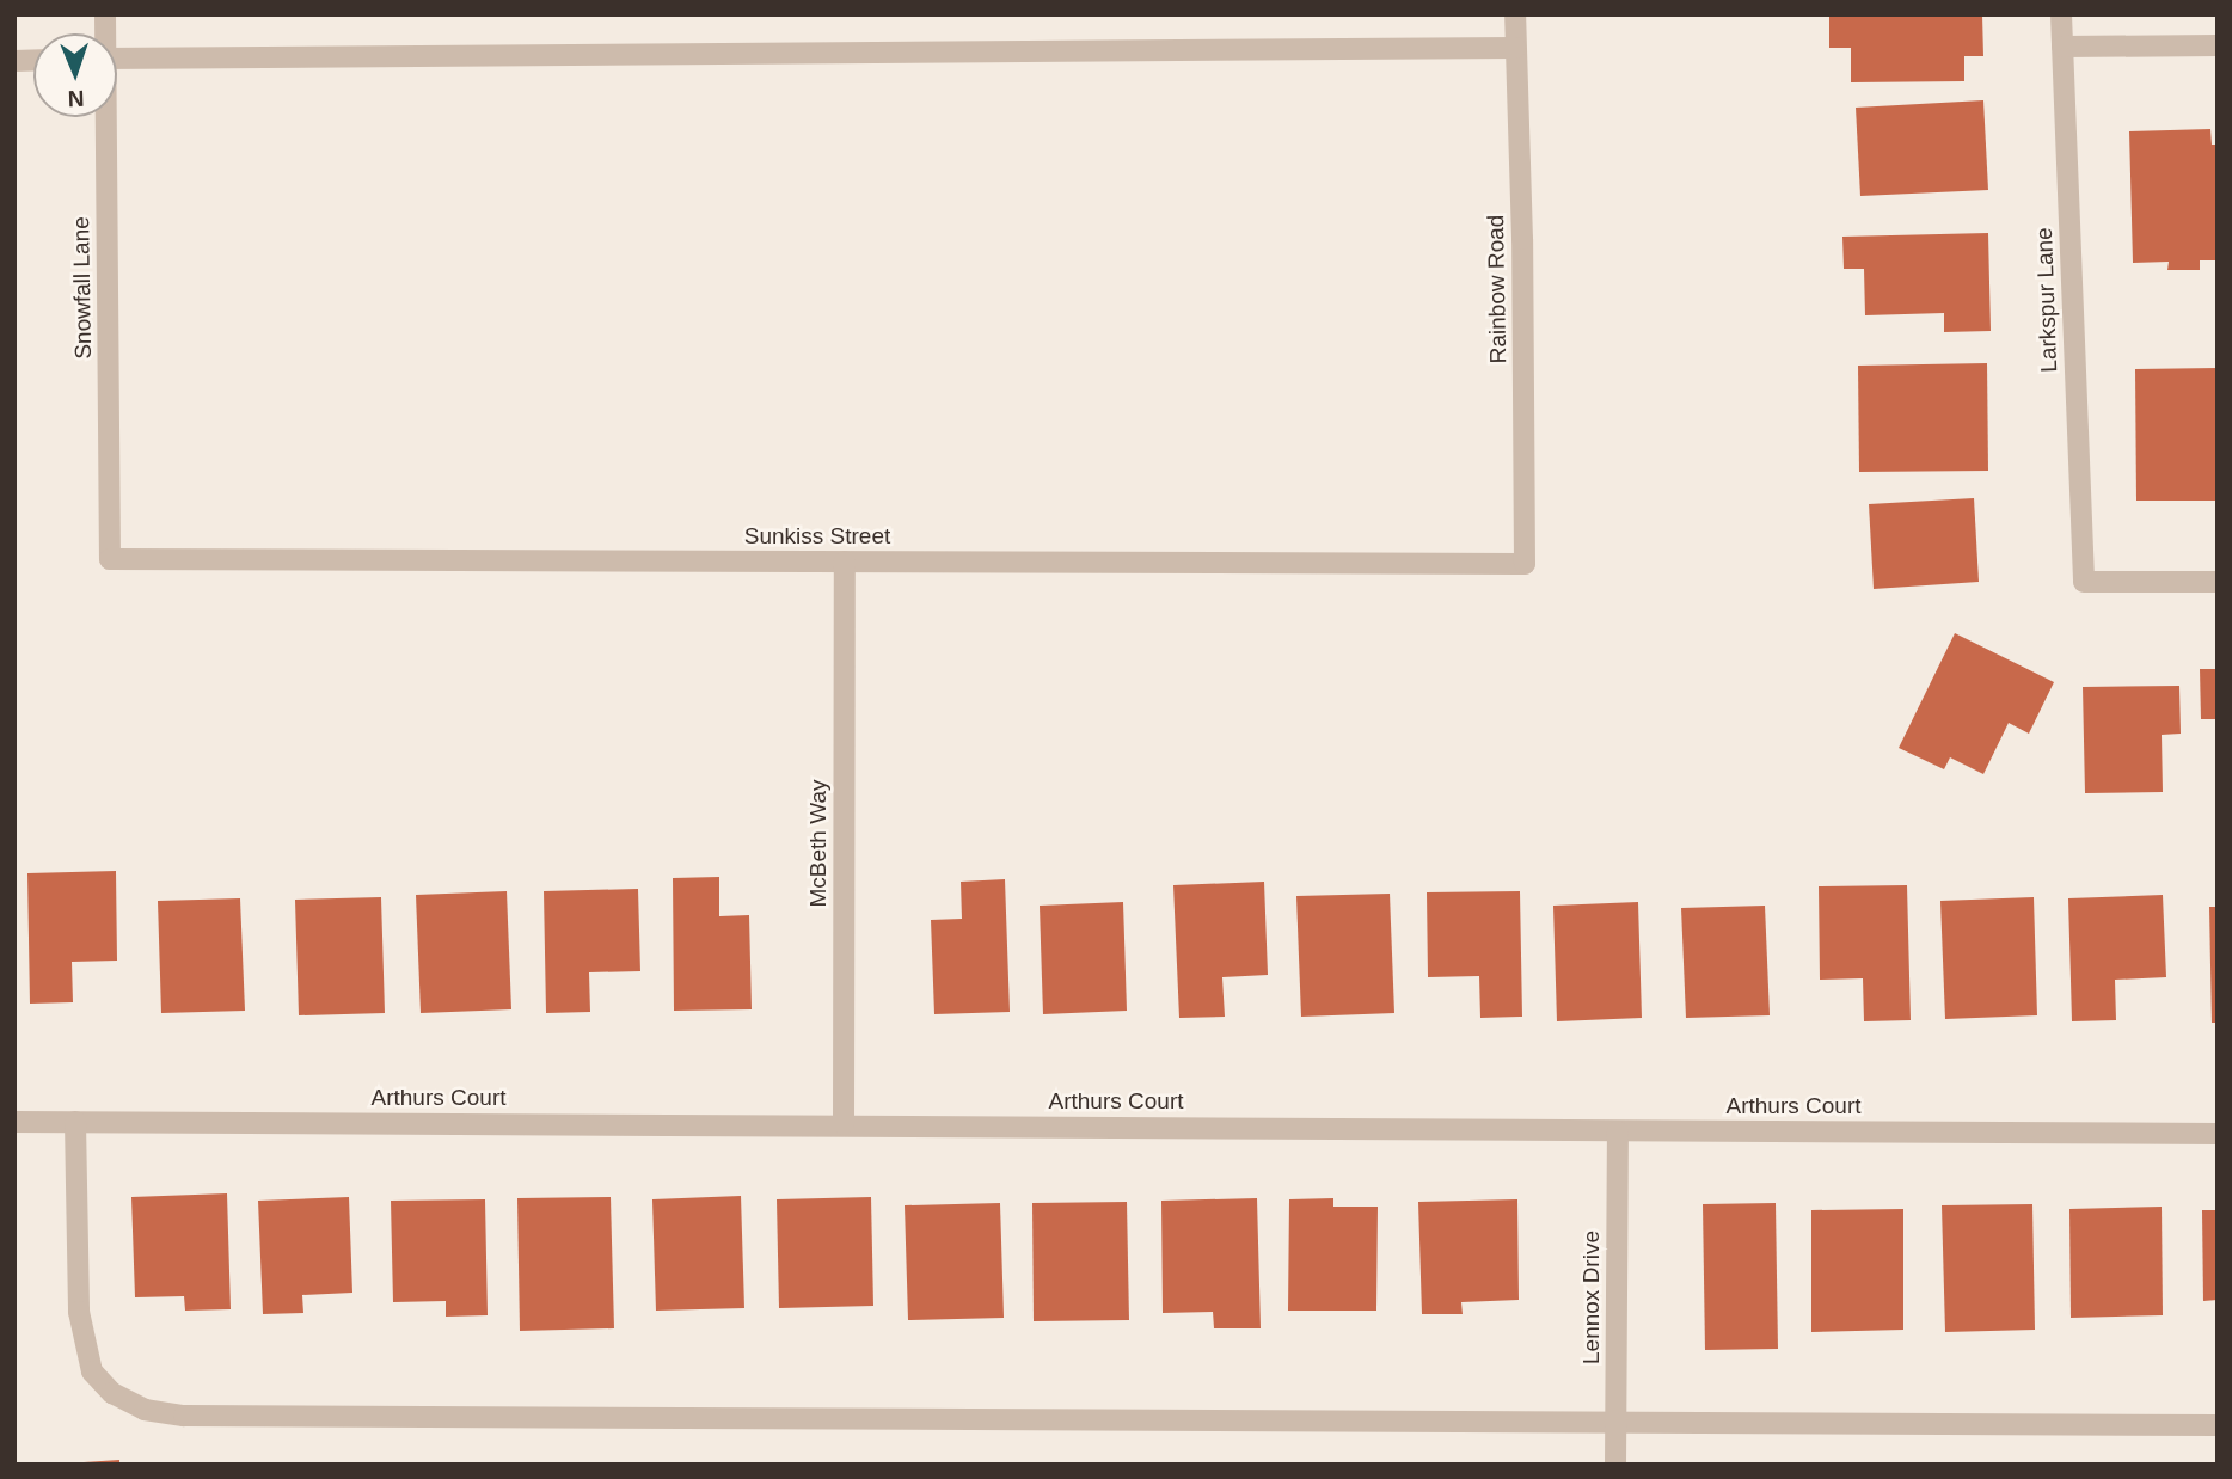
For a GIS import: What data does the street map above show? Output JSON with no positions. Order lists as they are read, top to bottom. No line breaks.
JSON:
{"streets":{"street":["Snowfall Lane","Rainbow Road","Larkspur Lane","Sunkiss Street","McBeth Way","Arthurs Court","Lennox Drive"]},"crossings":[["Snowfall Lane","Sunkiss Street"],["Rainbow Road","Sunkiss Street"],["Sunkiss Street","McBeth Way"],["McBeth Way","Arthurs Court"],["Arthurs Court","Lennox Drive"]],"north":"bottom"}
